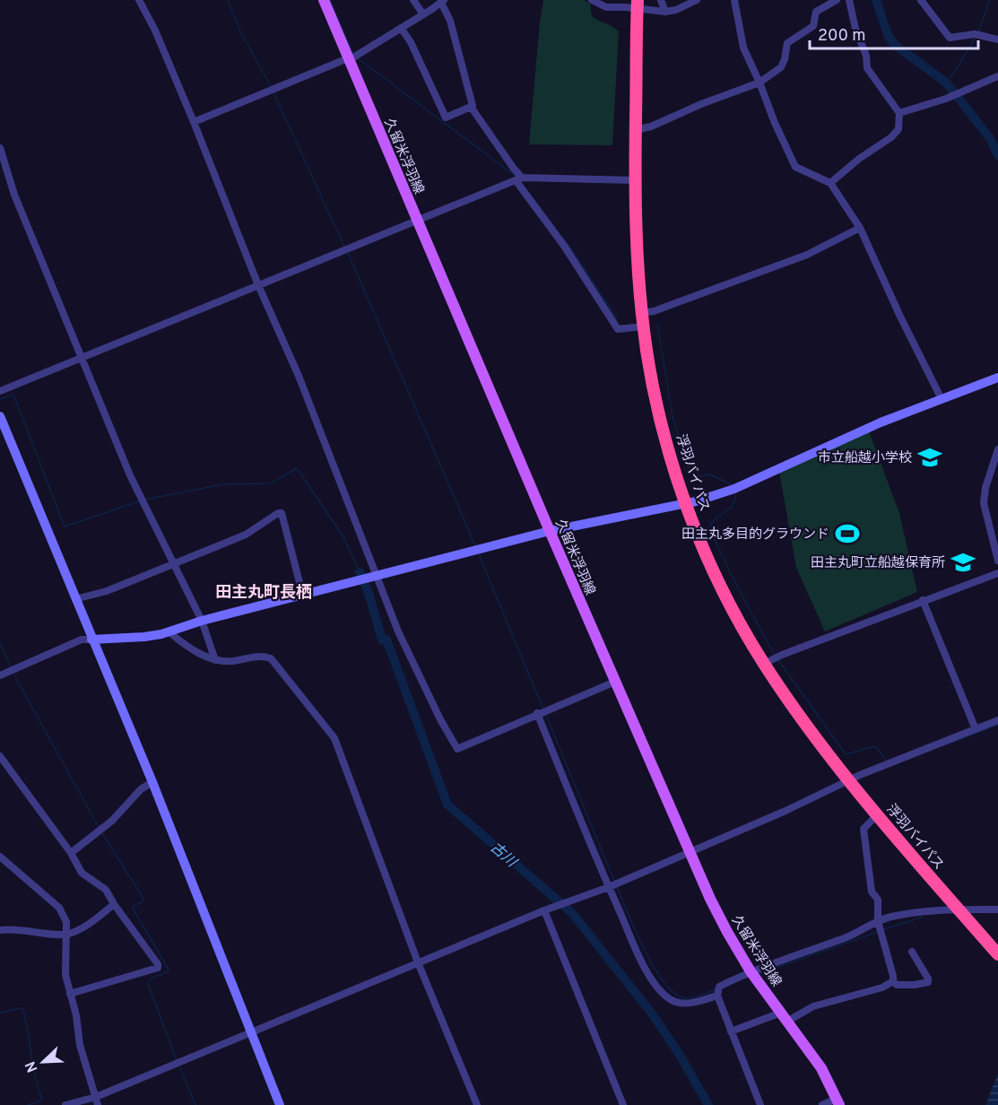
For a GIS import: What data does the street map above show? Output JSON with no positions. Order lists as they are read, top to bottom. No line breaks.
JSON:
{"streets":{"highway":["浮羽バイパス"],"main road":["久留米浮羽線"]},"districts":["田主丸町長栖"],"water":["古川"],"places":{"school or university":["市立船越小学校","田主丸町立船越保育所"],"sports":["田主丸多目的グラウンド"]},"scale_bar":"200 m","north":"bottom left"}
